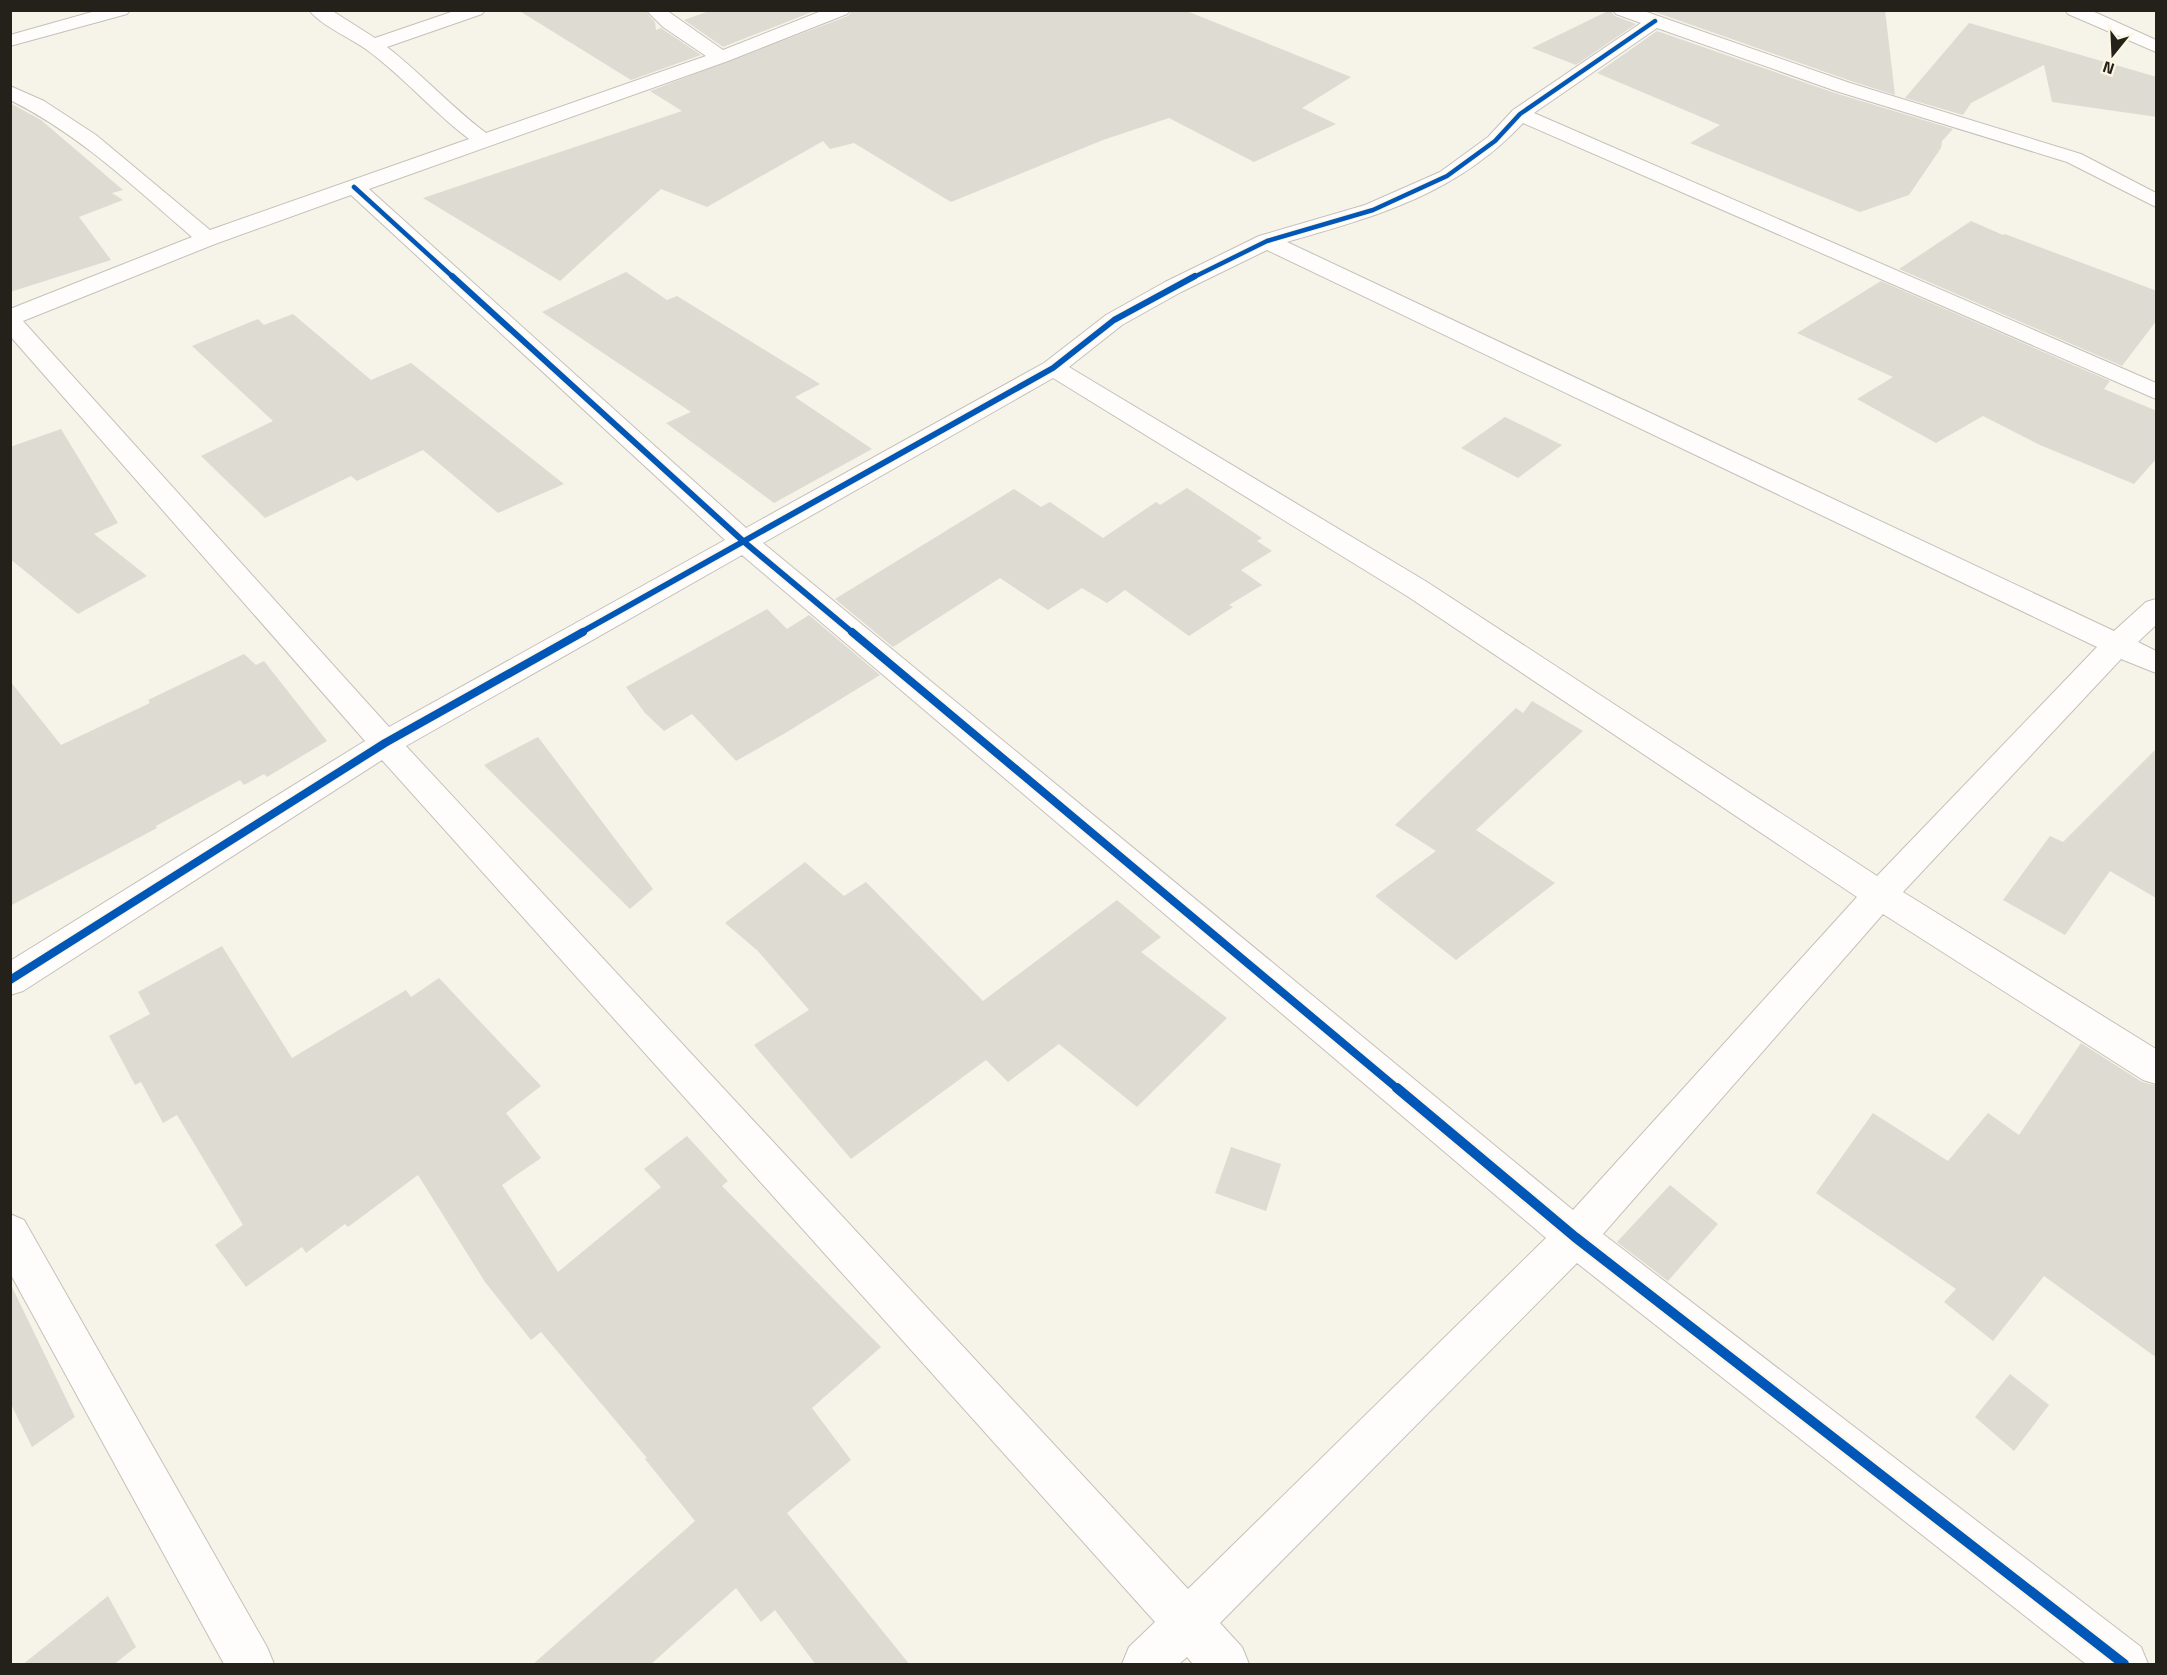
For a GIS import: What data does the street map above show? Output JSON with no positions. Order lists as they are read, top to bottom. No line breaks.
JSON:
{"north":"bottom"}
